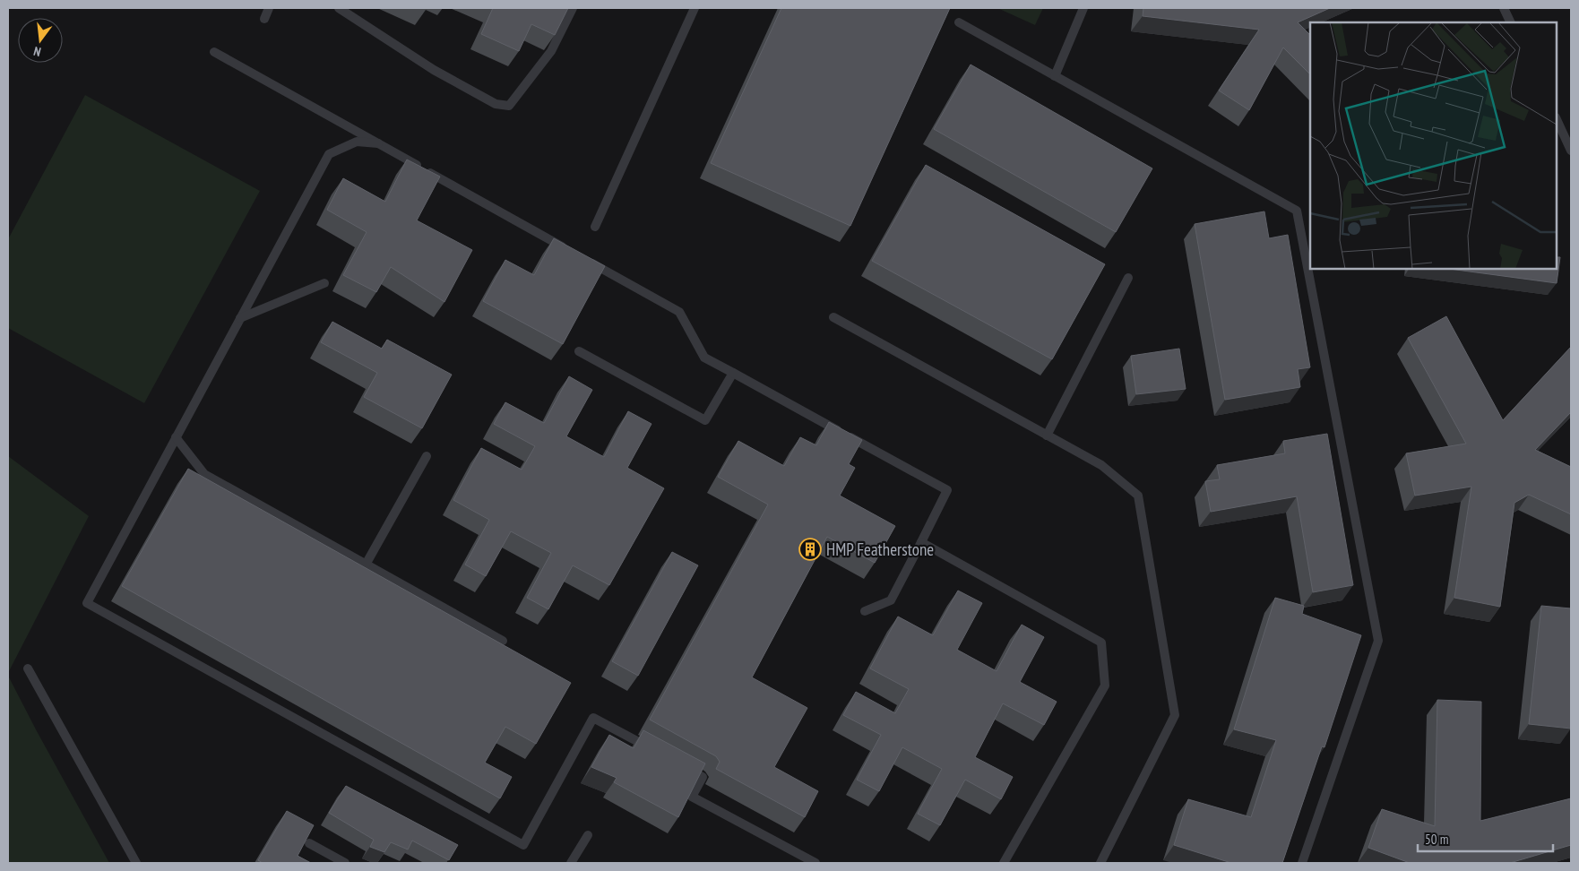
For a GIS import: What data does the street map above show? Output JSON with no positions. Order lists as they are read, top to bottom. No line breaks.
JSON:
{"places":{"building":["HMP Featherstone"]},"scale_bar":"50 m","north":"bottom"}
